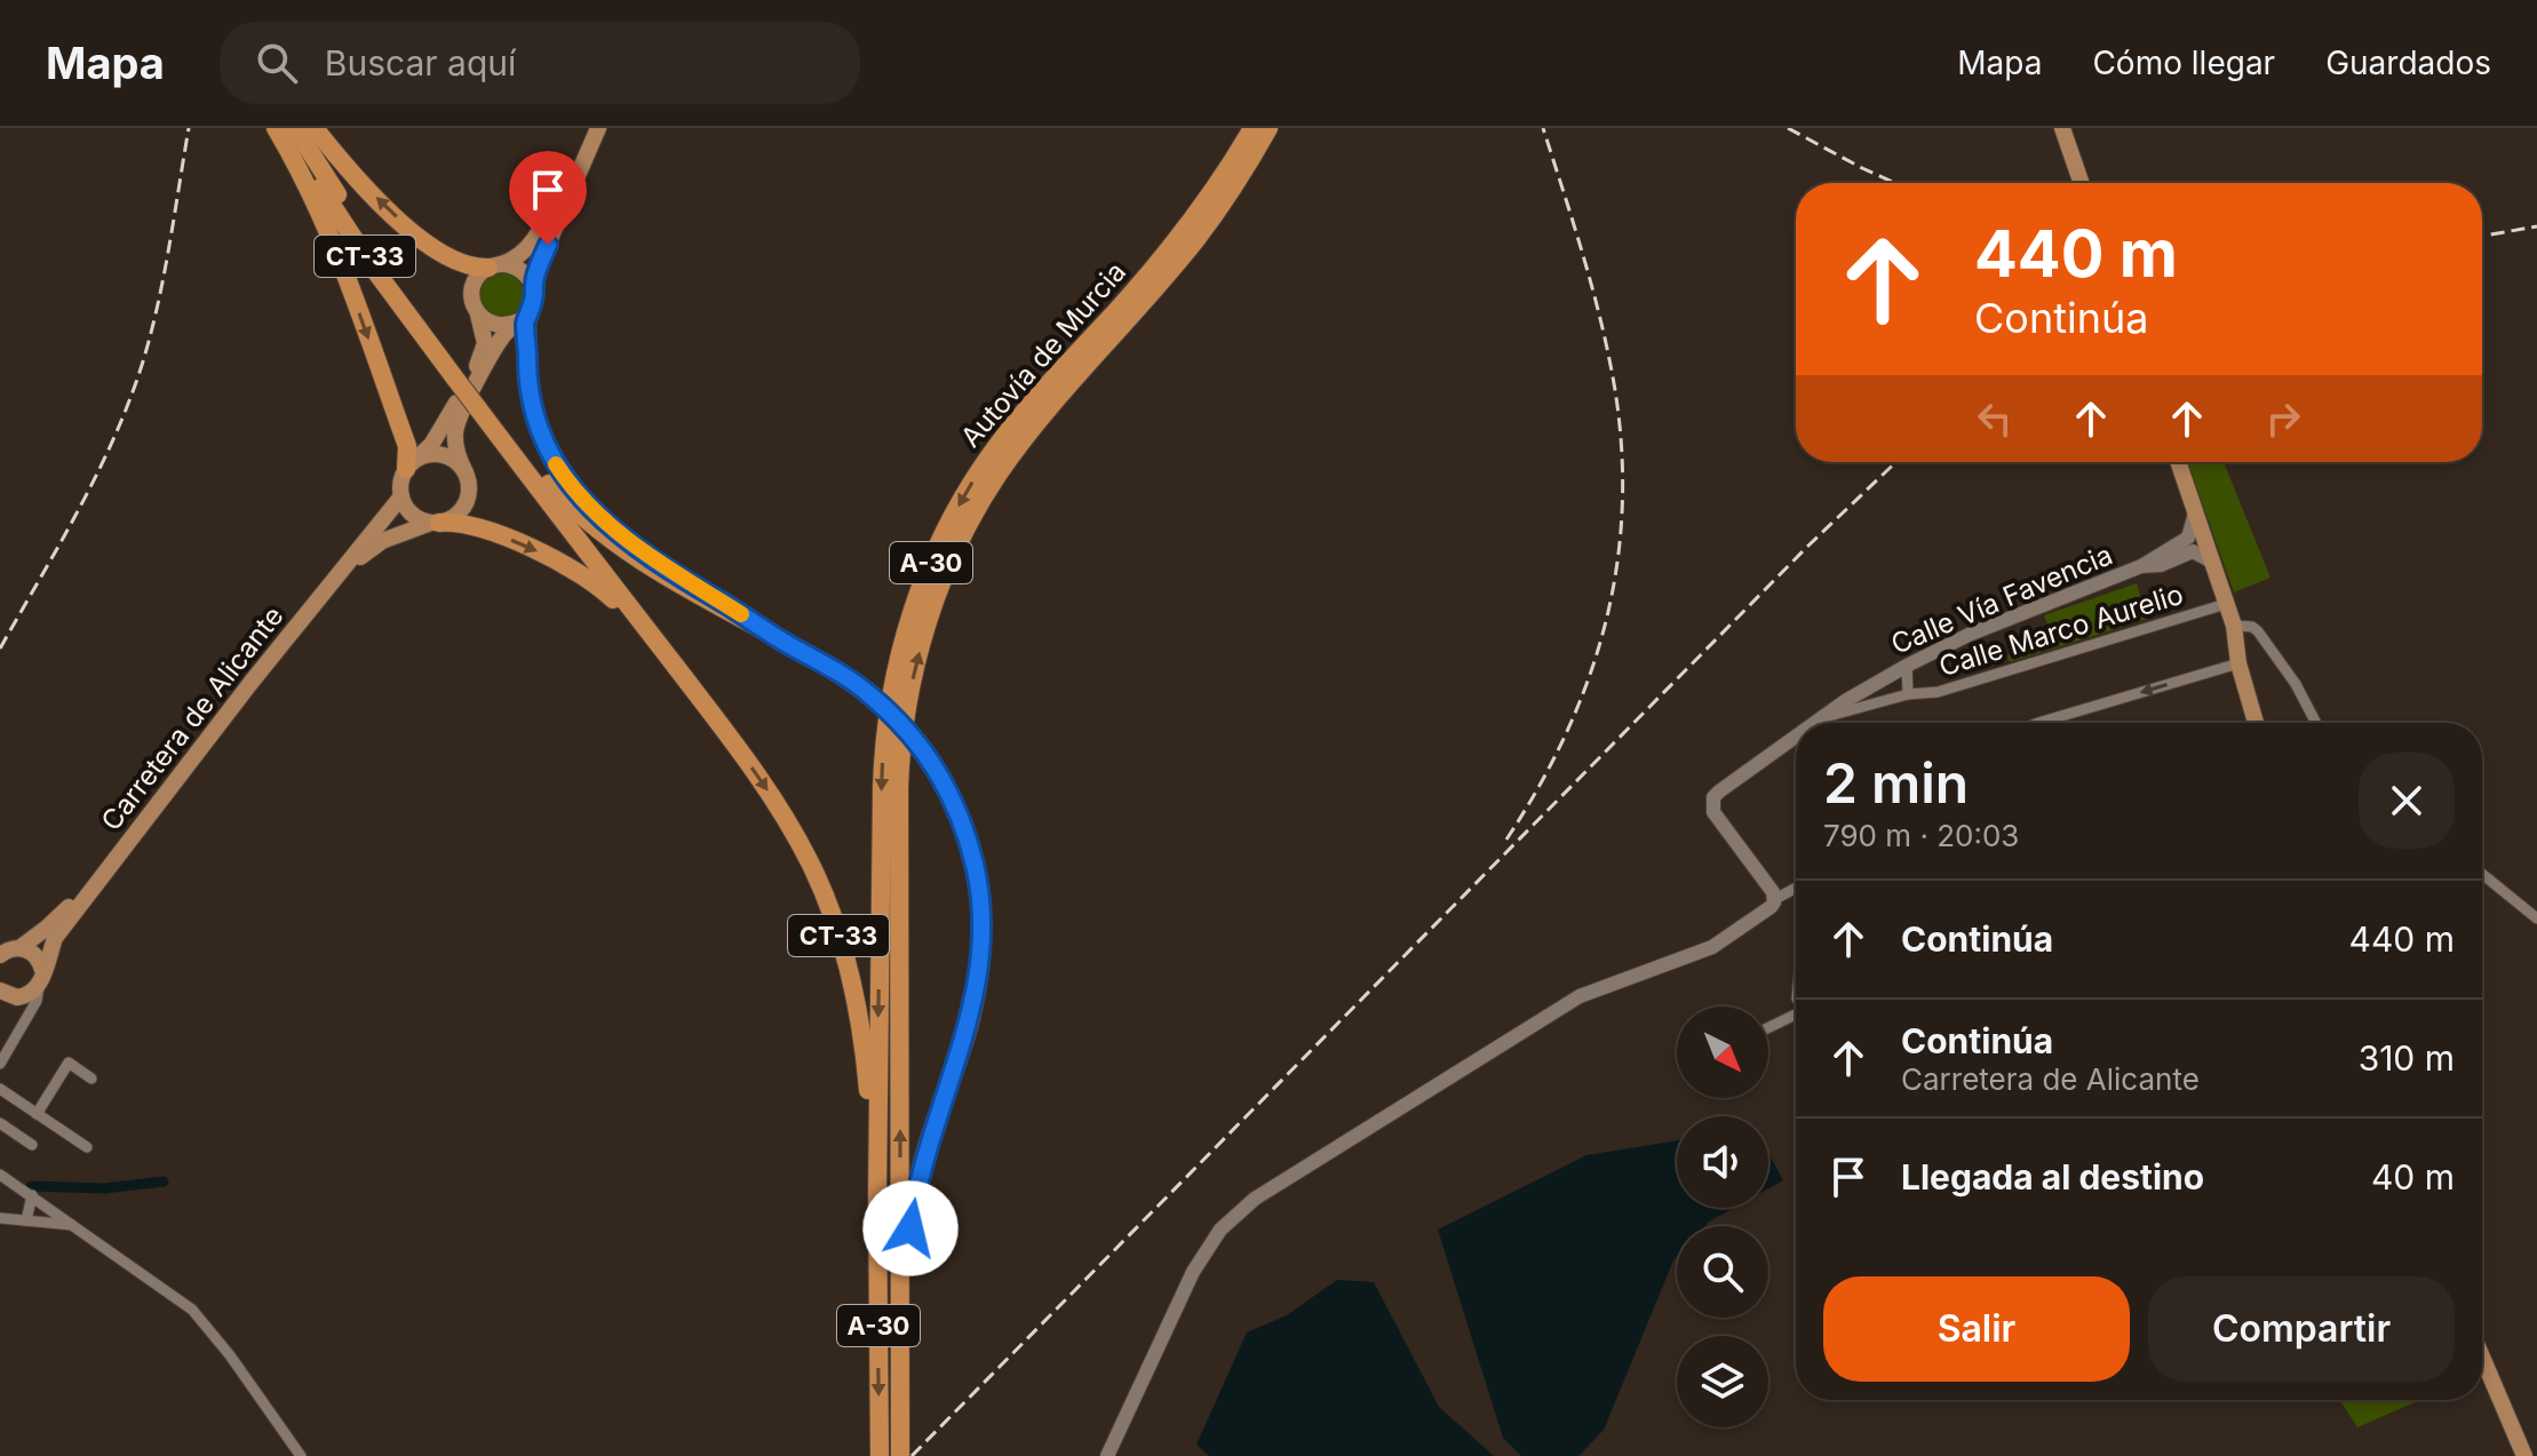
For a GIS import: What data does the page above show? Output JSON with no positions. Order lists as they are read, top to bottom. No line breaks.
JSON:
{"streets":{"highway":["CT-33","Autovía de Murcia","A-30"],"main road":["Calle Vía Favencia","Carretera de Alicante"],"street":["Calle Marco Aurelio"]},"crossings":[["CT-33","Autovía de Murcia"],["Calle Vía Favencia","Calle Marco Aurelio"]],"north":"bottom right","page":{"header":"Mapa","search":"Buscar aquí","nav":["Mapa","Cómo llegar","Guardados"],"turn":["440 m","Continúa"],"heading":["2 min","790 m · 20:03"],"list":[{"name":"Continúa","value":"440 m"},{"name":"Continúa","note":"Carretera de Alicante","value":"310 m"},{"name":"Llegada al destino","value":"40 m"}],"buttons":["Salir","Compartir"]}}
